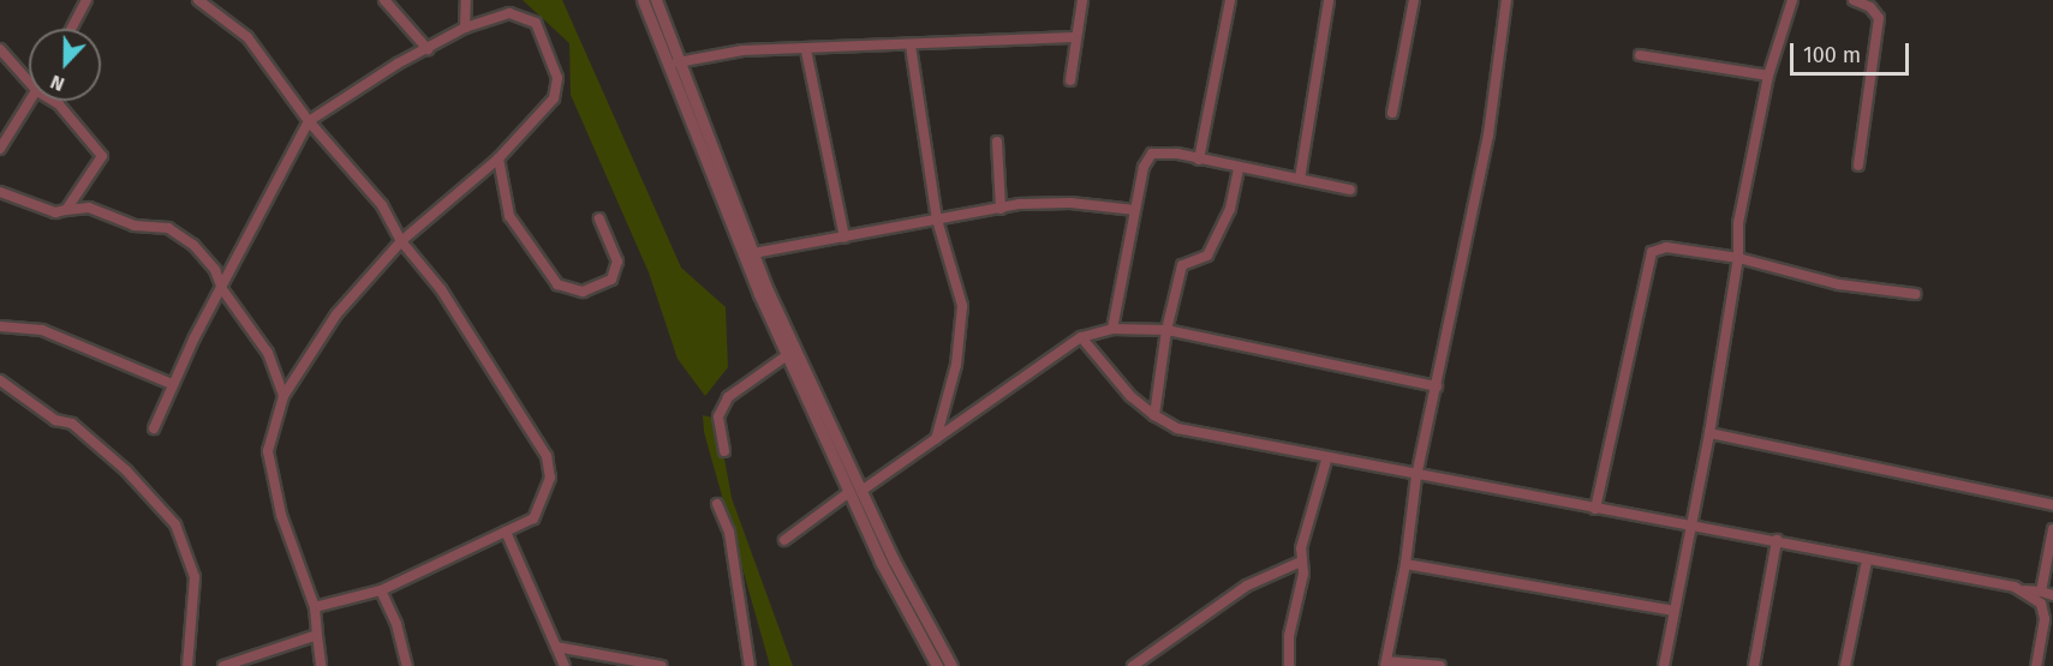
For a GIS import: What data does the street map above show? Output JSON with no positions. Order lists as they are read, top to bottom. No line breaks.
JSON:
{"scale_bar":"100 m","north":"bottom"}
